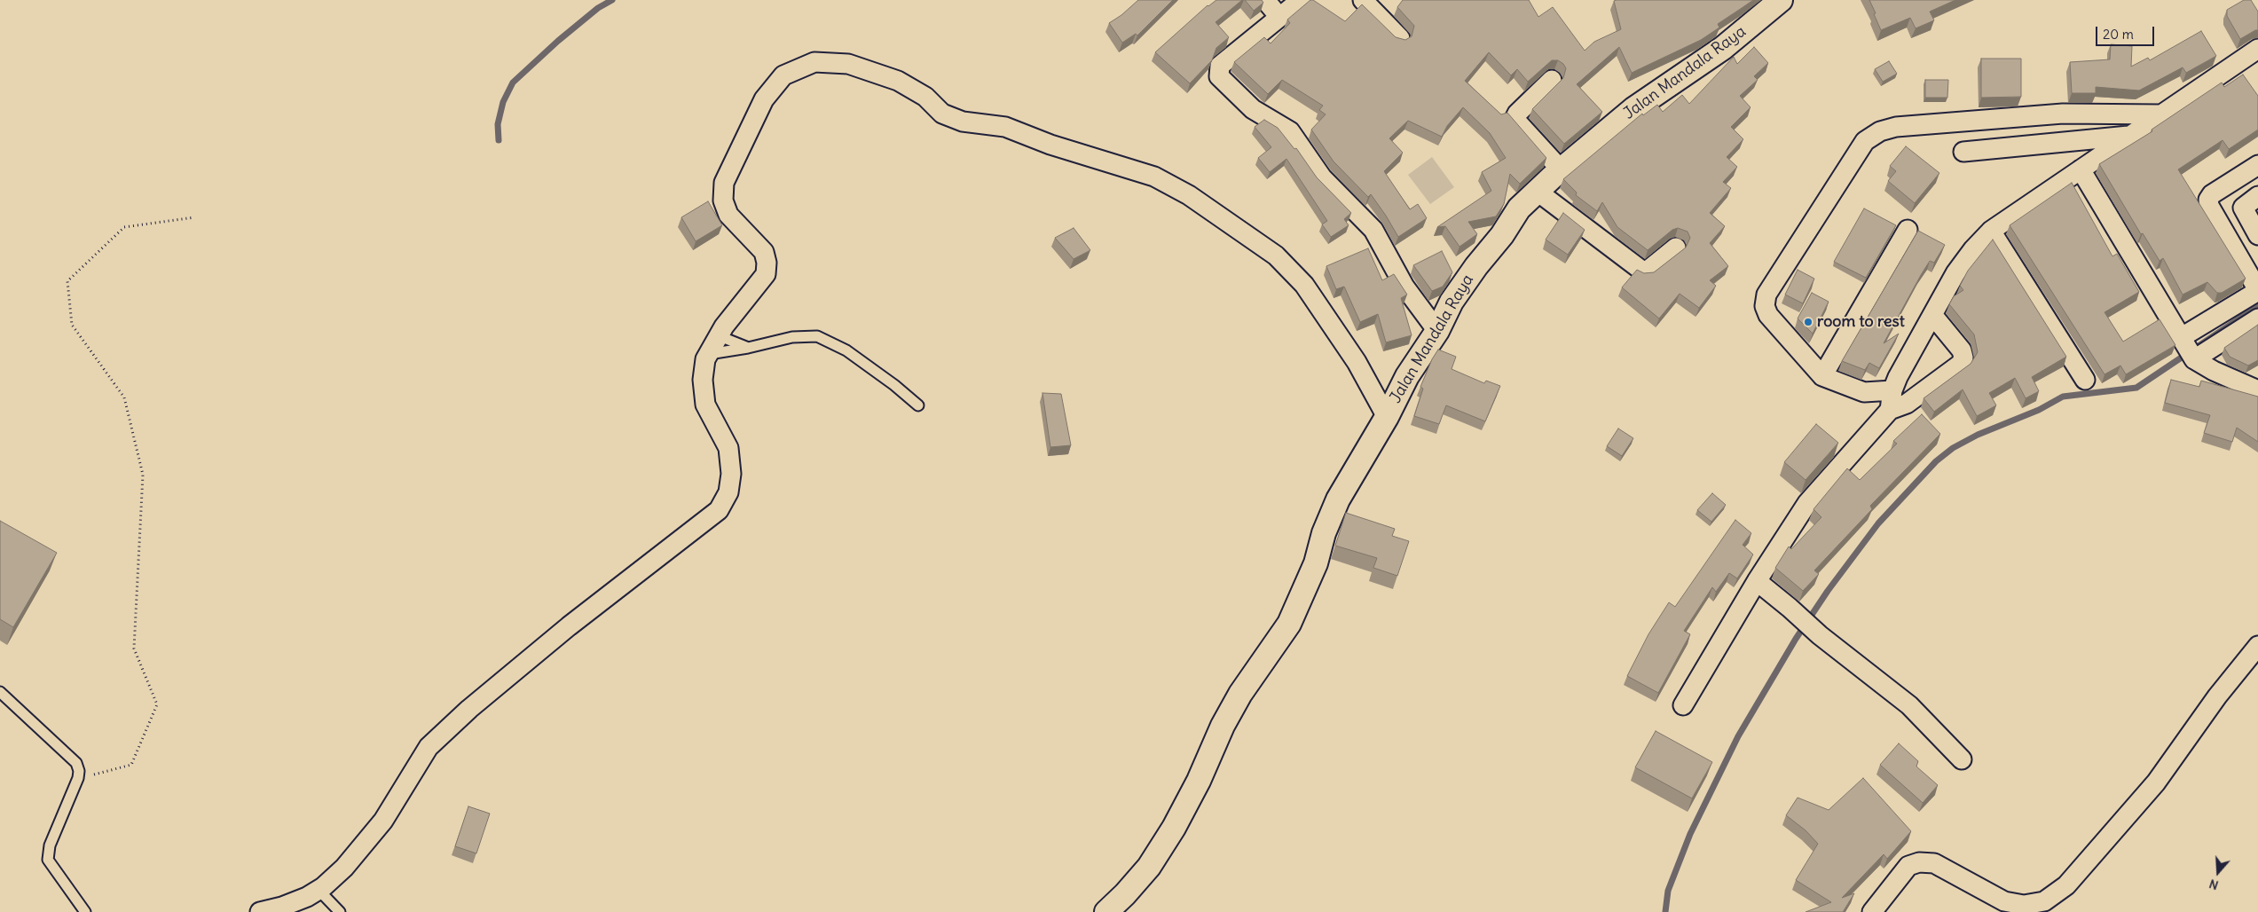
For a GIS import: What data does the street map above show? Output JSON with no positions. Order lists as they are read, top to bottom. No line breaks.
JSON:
{"streets":{"street":["Jalan Mandala Raya"]},"places":["room to rest"],"scale_bar":"20 m","north":"bottom"}
